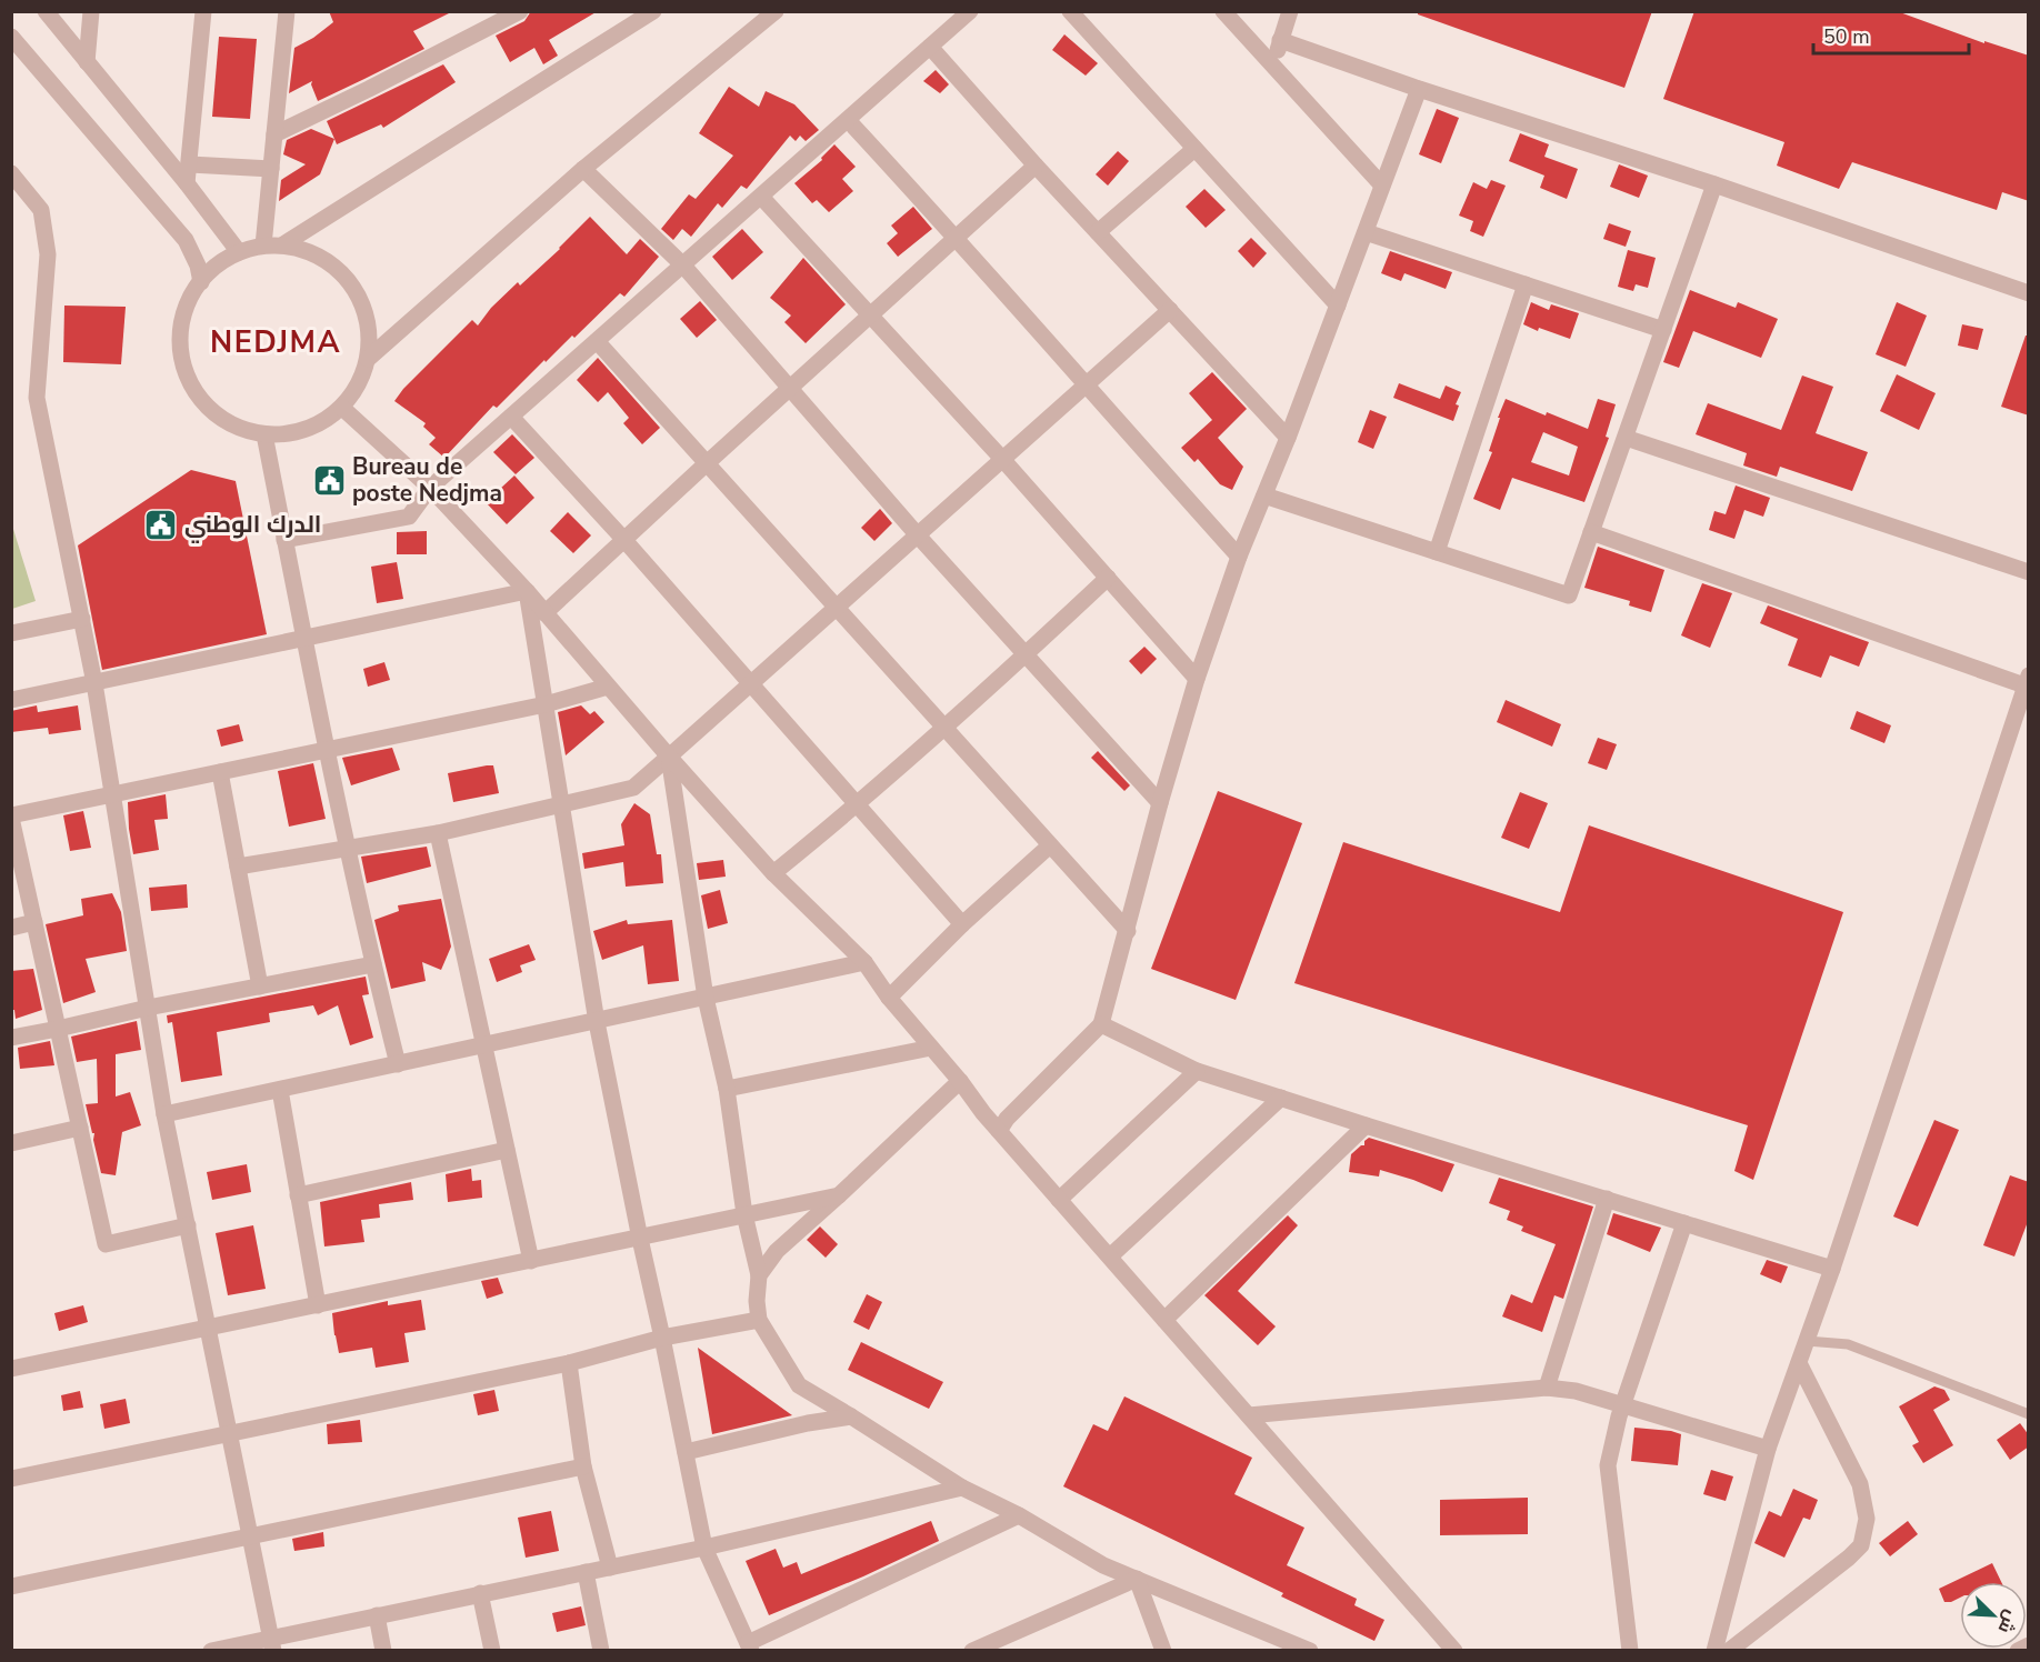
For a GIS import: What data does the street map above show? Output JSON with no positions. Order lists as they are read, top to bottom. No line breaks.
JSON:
{"districts":["NEDJMA"],"places":{"public building":["Bureau de poste Nedjma","الدرك الوطني"]},"scale_bar":"50 m","north":"bottom right"}
